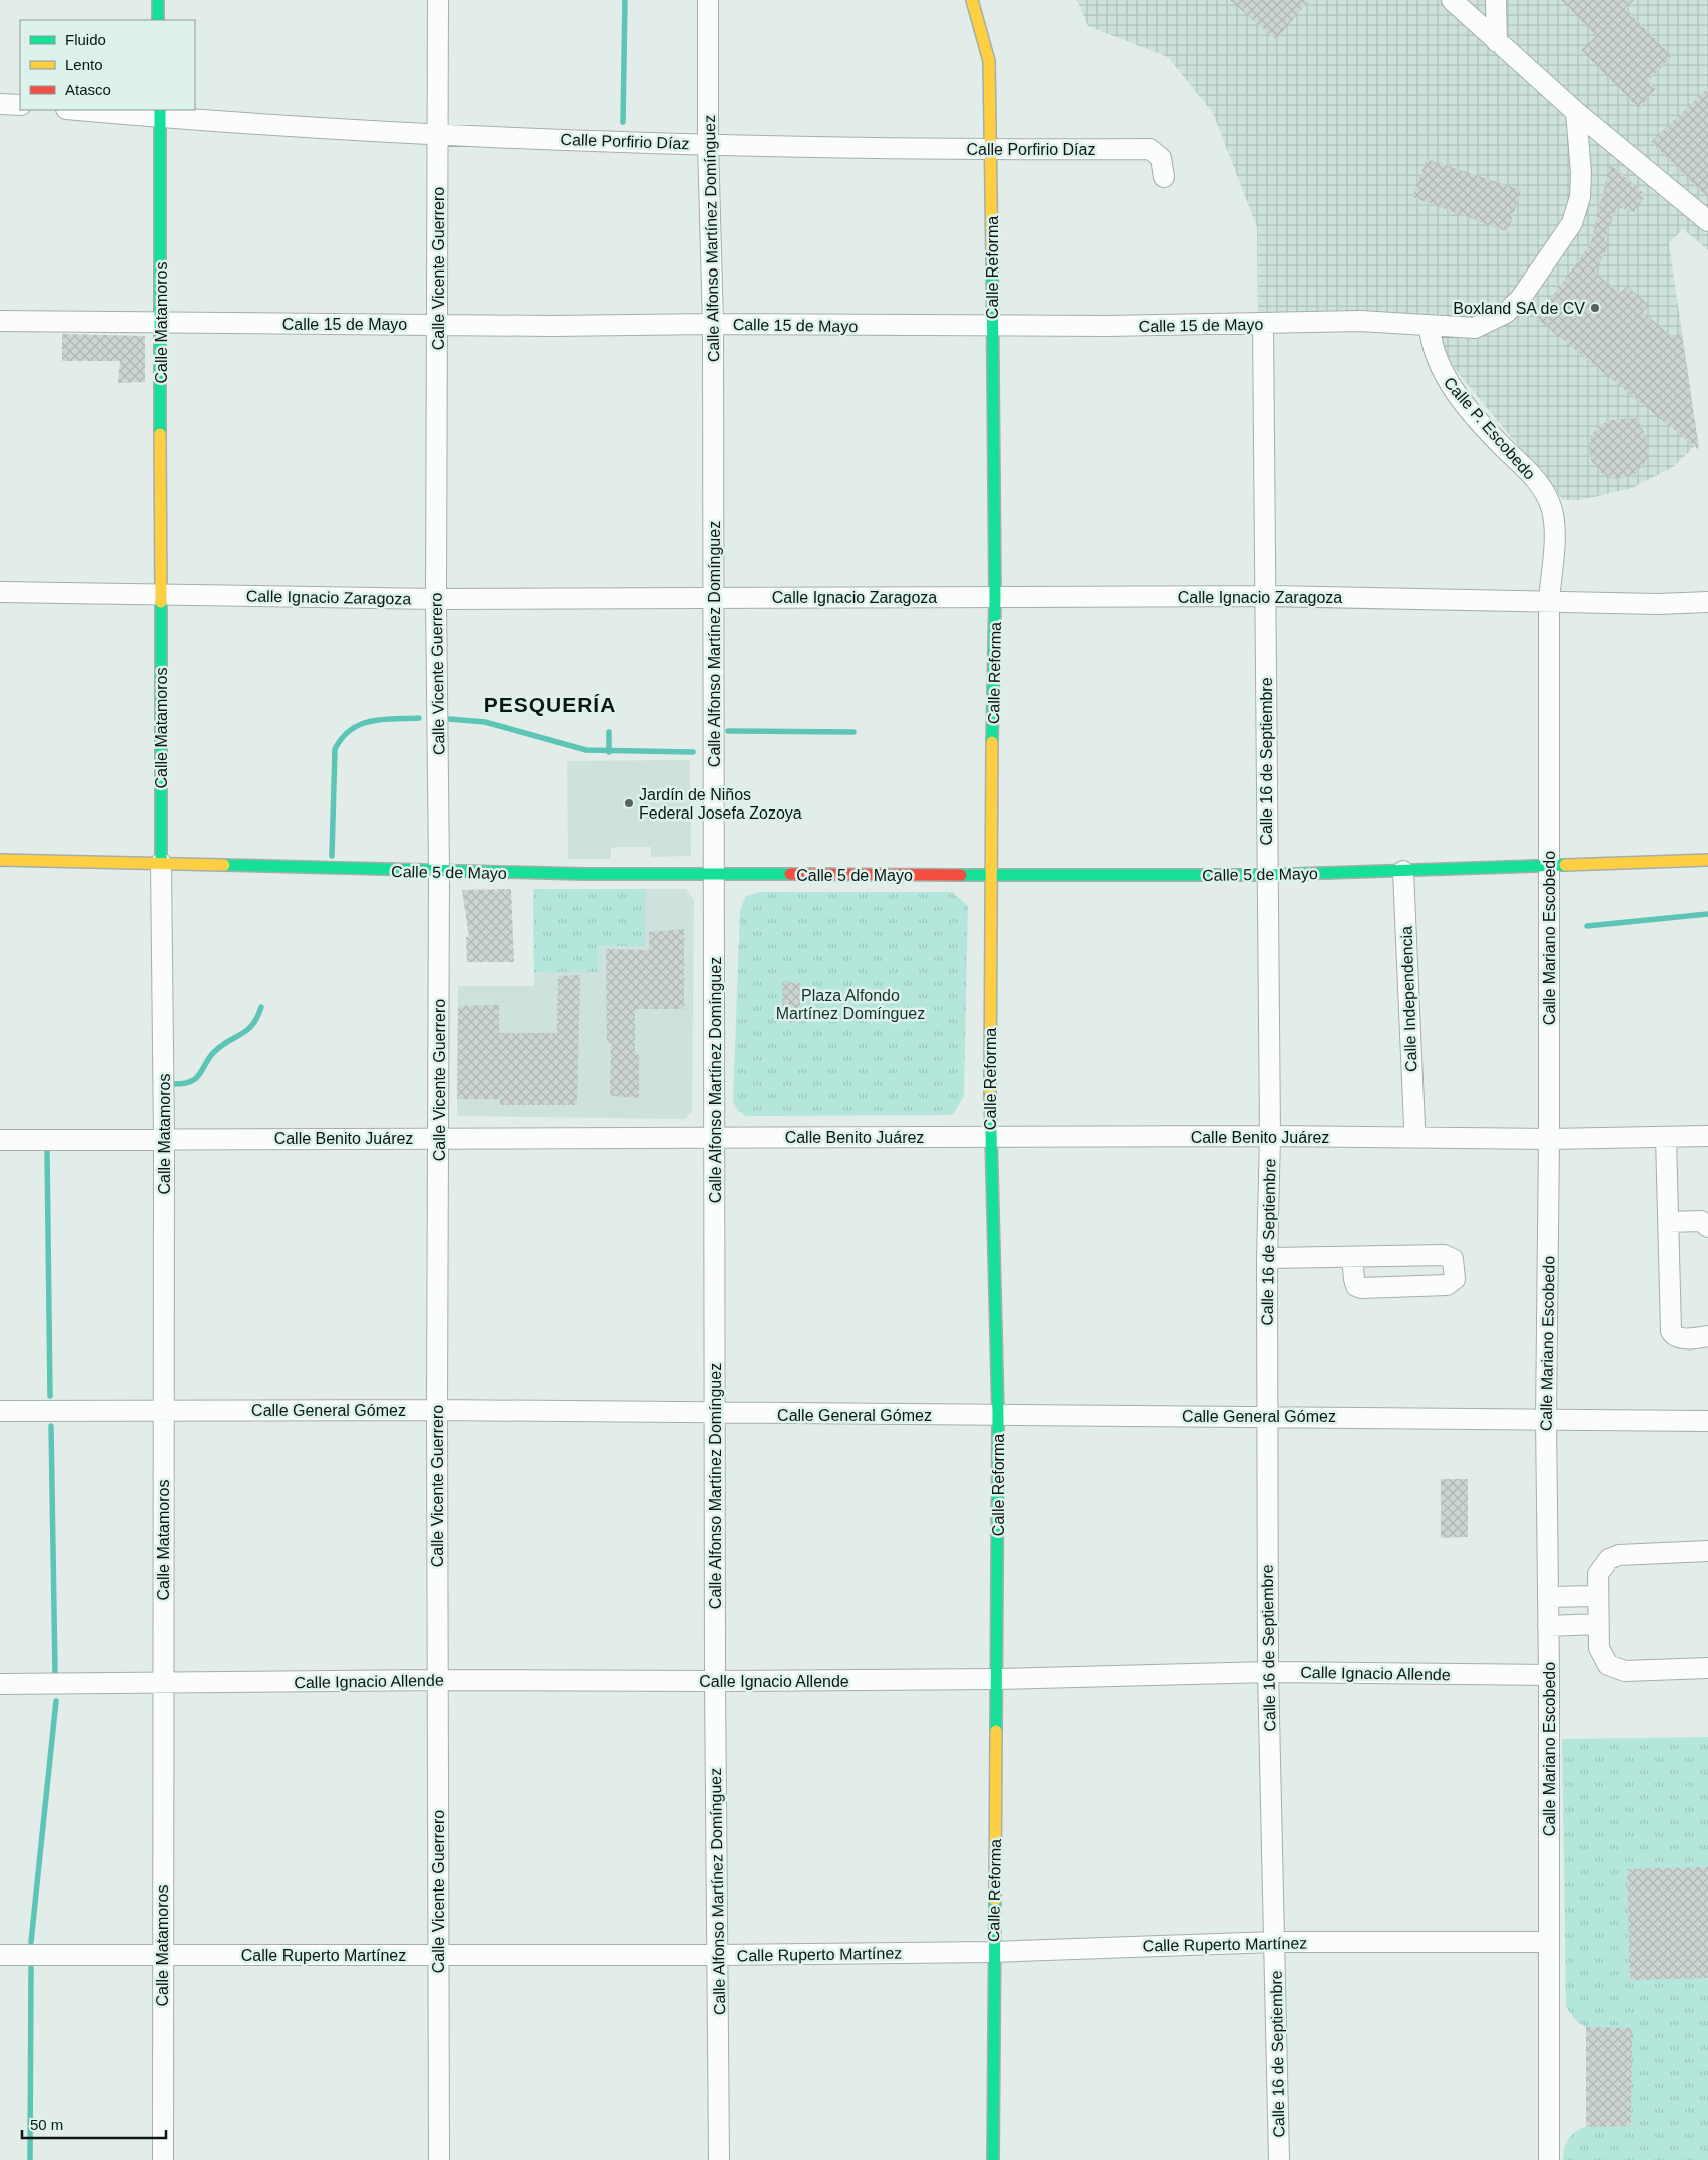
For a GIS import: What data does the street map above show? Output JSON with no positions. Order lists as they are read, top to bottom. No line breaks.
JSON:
{"streets":{"street":["Calle Porfirio Díaz","Calle Alfonso Martínez Domínguez","Calle Reforma","Calle Vicente Guerrero","Calle Matamoros","Calle 15 de Mayo","Calle P. Escobedo","Calle Ignacio Zaragoza","Calle 16 de Septiembre","Calle 5 de Mayo","Calle Mariano Escobedo","Calle Independencia","Calle Benito Juárez","Calle General Gómez","Calle Ignacio Allende","Calle Ruperto Martínez"]},"crossings":[["Calle Porfirio Díaz","Calle Alfonso Martínez Domínguez"],["Calle Porfirio Díaz","Calle Reforma"],["Calle Porfirio Díaz","Calle Vicente Guerrero"],["Calle Porfirio Díaz","Calle Matamoros"],["Calle Alfonso Martínez Domínguez","Calle 15 de Mayo"],["Calle Alfonso Martínez Domínguez","Calle Ignacio Zaragoza"],["Calle Alfonso Martínez Domínguez","Calle 5 de Mayo"],["Calle Alfonso Martínez Domínguez","Calle Benito Juárez"],["Calle Alfonso Martínez Domínguez","Calle General Gómez"],["Calle Alfonso Martínez Domínguez","Calle Ignacio Allende"],["Calle Alfonso Martínez Domínguez","Calle Ruperto Martínez"],["Calle Reforma","Calle 15 de Mayo"],["Calle Reforma","Calle Ignacio Zaragoza"],["Calle Reforma","Calle 5 de Mayo"],["Calle Reforma","Calle Benito Juárez"],["Calle Reforma","Calle General Gómez"],["Calle Reforma","Calle Ignacio Allende"],["Calle Reforma","Calle Ruperto Martínez"],["Calle Vicente Guerrero","Calle 15 de Mayo"],["Calle Vicente Guerrero","Calle Ignacio Zaragoza"],["Calle Vicente Guerrero","Calle 5 de Mayo"],["Calle Vicente Guerrero","Calle Benito Juárez"],["Calle Vicente Guerrero","Calle General Gómez"],["Calle Vicente Guerrero","Calle Ignacio Allende"],["Calle Vicente Guerrero","Calle Ruperto Martínez"],["Calle Matamoros","Calle 15 de Mayo"],["Calle Matamoros","Calle Ignacio Zaragoza"],["Calle Matamoros","Calle 5 de Mayo"],["Calle Matamoros","Calle Benito Juárez"],["Calle Matamoros","Calle General Gómez"],["Calle Matamoros","Calle Ignacio Allende"],["Calle Matamoros","Calle Ruperto Martínez"],["Calle 15 de Mayo","Calle P. Escobedo"],["Calle 15 de Mayo","Calle 16 de Septiembre"],["Calle P. Escobedo","Calle Mariano Escobedo"],["Calle Ignacio Zaragoza","Calle 16 de Septiembre"],["Calle Ignacio Zaragoza","Calle Mariano Escobedo"],["Calle 16 de Septiembre","Calle 5 de Mayo"],["Calle 16 de Septiembre","Calle Benito Juárez"],["Calle 16 de Septiembre","Calle General Gómez"],["Calle 16 de Septiembre","Calle Ignacio Allende"],["Calle 16 de Septiembre","Calle Ruperto Martínez"],["Calle 5 de Mayo","Calle Mariano Escobedo"],["Calle 5 de Mayo","Calle Independencia"],["Calle Mariano Escobedo","Calle Benito Juárez"],["Calle Mariano Escobedo","Calle General Gómez"],["Calle Mariano Escobedo","Calle Ignacio Allende"],["Calle Mariano Escobedo","Calle Ruperto Martínez"]],"districts":["PESQUERÍA"],"parks":["Plaza Alfondo Martínez Domínguez"],"places":["Boxland SA de CV","Jardín de Niños Federal Josefa Zozoya"],"legend":["Fluido","Lento","Atasco"],"scale_bar":"50 m"}
